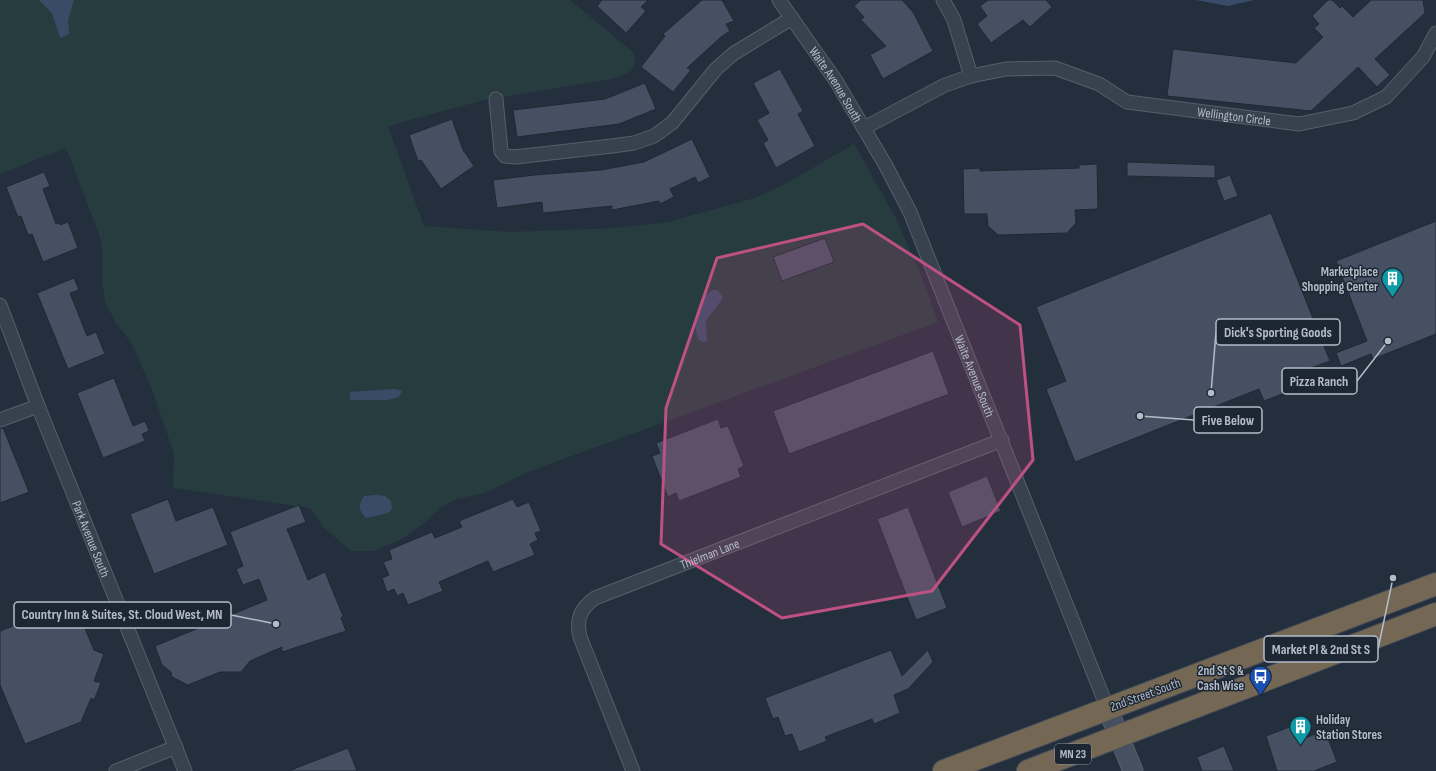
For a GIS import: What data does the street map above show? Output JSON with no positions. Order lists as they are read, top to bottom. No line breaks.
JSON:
{"streets":{"highway":["2nd Street South","MN 23"],"street":["Waite Avenue South","Wellington Circle","Park Avenue South","Thielman Lane"]},"crossings":[["Waite Avenue South","Wellington Circle"],["Waite Avenue South","Thielman Lane"],["Waite Avenue South","2nd Street South"],["Waite Avenue South","MN 23"]],"places":{"building":["Marketplace Shopping Center","Holiday Station Stores"],"other":["Pizza Ranch","Dick's Sporting Goods","Five Below","Market Pl & 2nd St S","Country Inn & Suites, St. Cloud West, MN"],"bus stop":["2nd St S & Cash Wise"]}}
